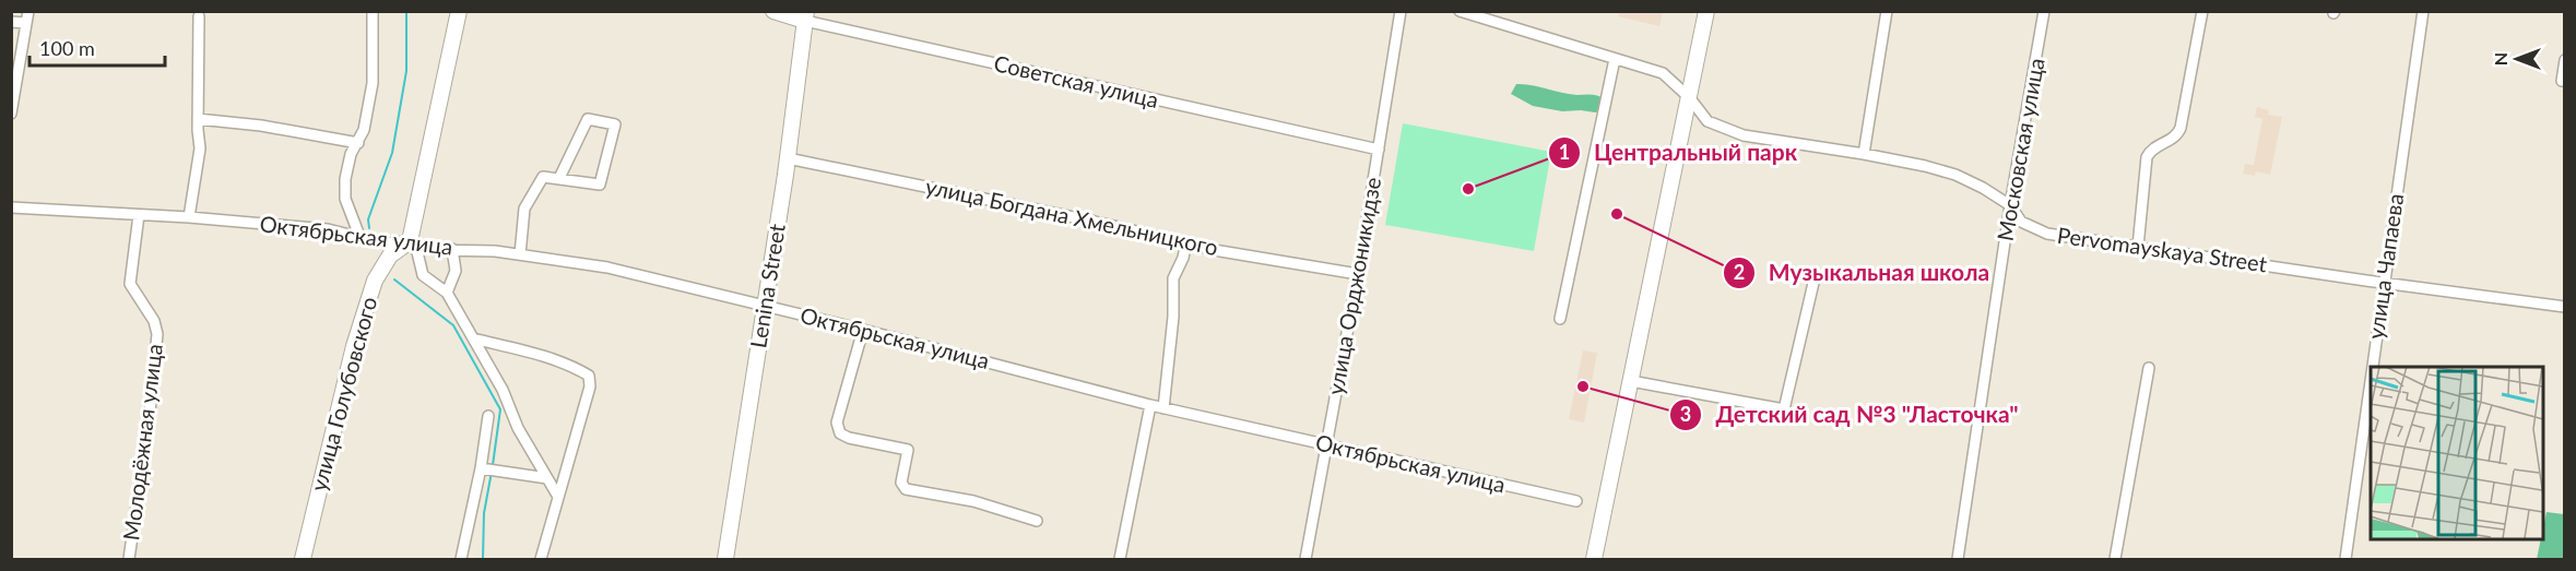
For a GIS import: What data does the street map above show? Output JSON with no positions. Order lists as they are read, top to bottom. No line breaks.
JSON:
{"streets":{"street":["Советская улица","Московская улица","улица Богдана Хмельницкого","Октябрьская улица","Pervomayskaya Street","улица Чапаева","Lenina Street","улица Орджоникидзе","улица Голубовского","Молодёжная улица"]},"crossings":[["Советская улица","Lenina Street"],["Советская улица","улица Орджоникидзе"],["Московская улица","Pervomayskaya Street"],["улица Богдана Хмельницкого","Lenina Street"],["улица Богдана Хмельницкого","улица Орджоникидзе"],["Октябрьская улица","Lenina Street"],["Октябрьская улица","улица Орджоникидзе"],["Октябрьская улица","улица Голубовского"],["Октябрьская улица","Молодёжная улица"],["Pervomayskaya Street","улица Чапаева"]],"places":["Центральный парк","Музыкальная школа","Детский сад №3 \"Ласточка\""],"scale_bar":"100 m","north":"left"}
